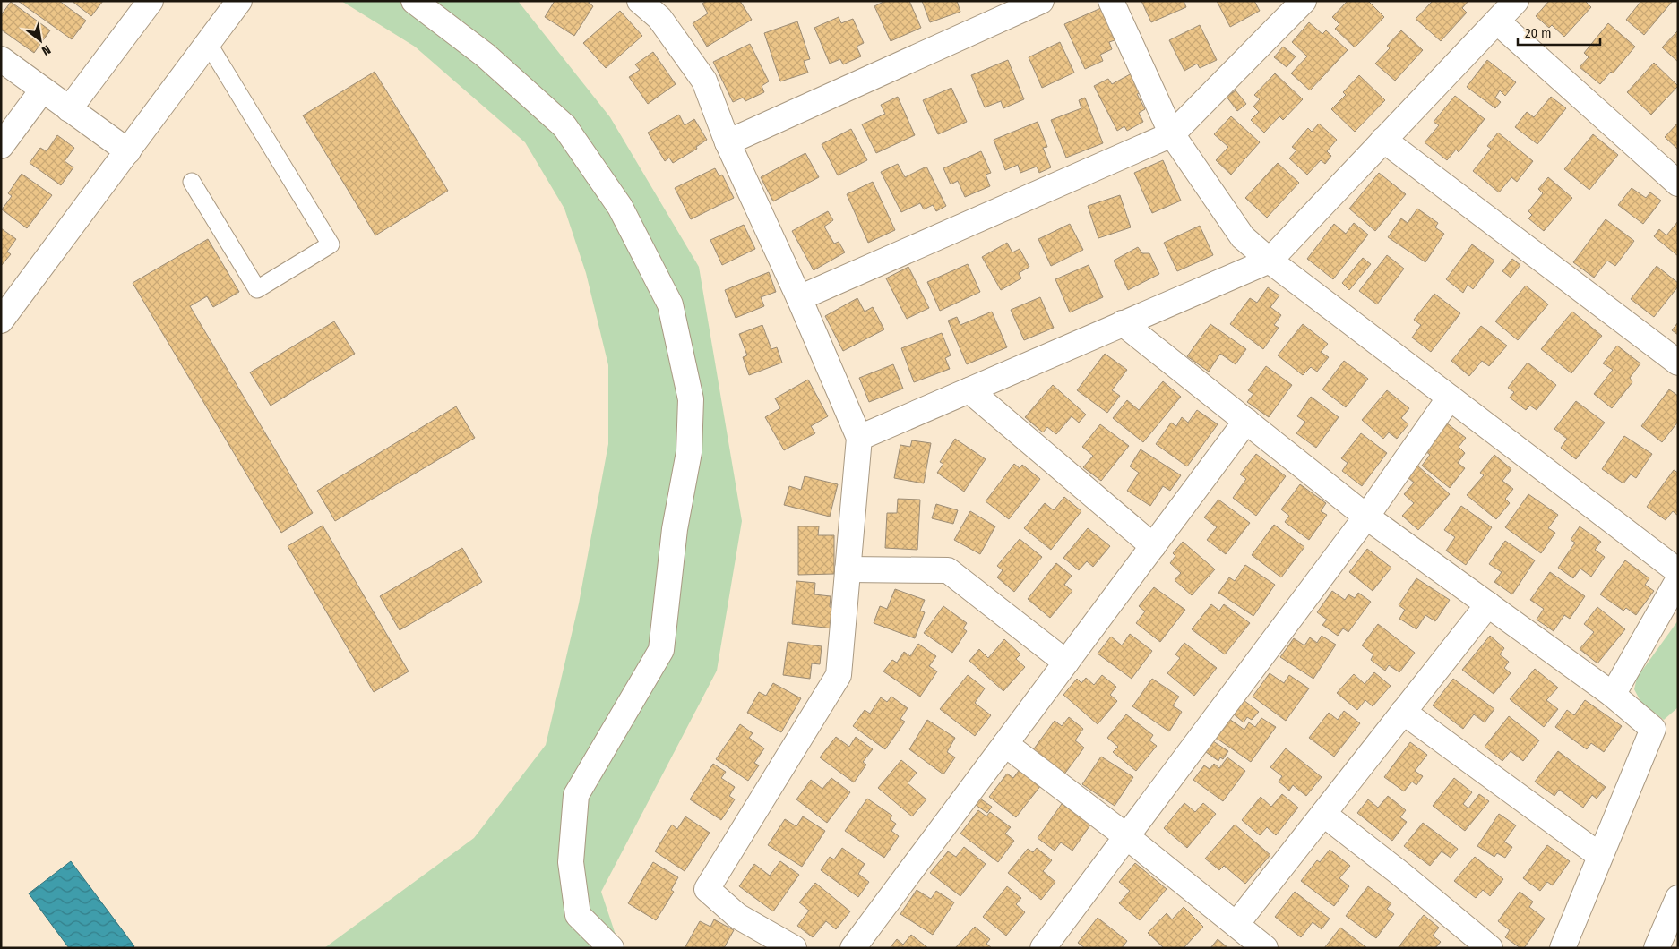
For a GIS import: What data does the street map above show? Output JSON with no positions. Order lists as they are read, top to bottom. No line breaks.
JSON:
{"scale_bar":"20 m","north":"bottom right"}
